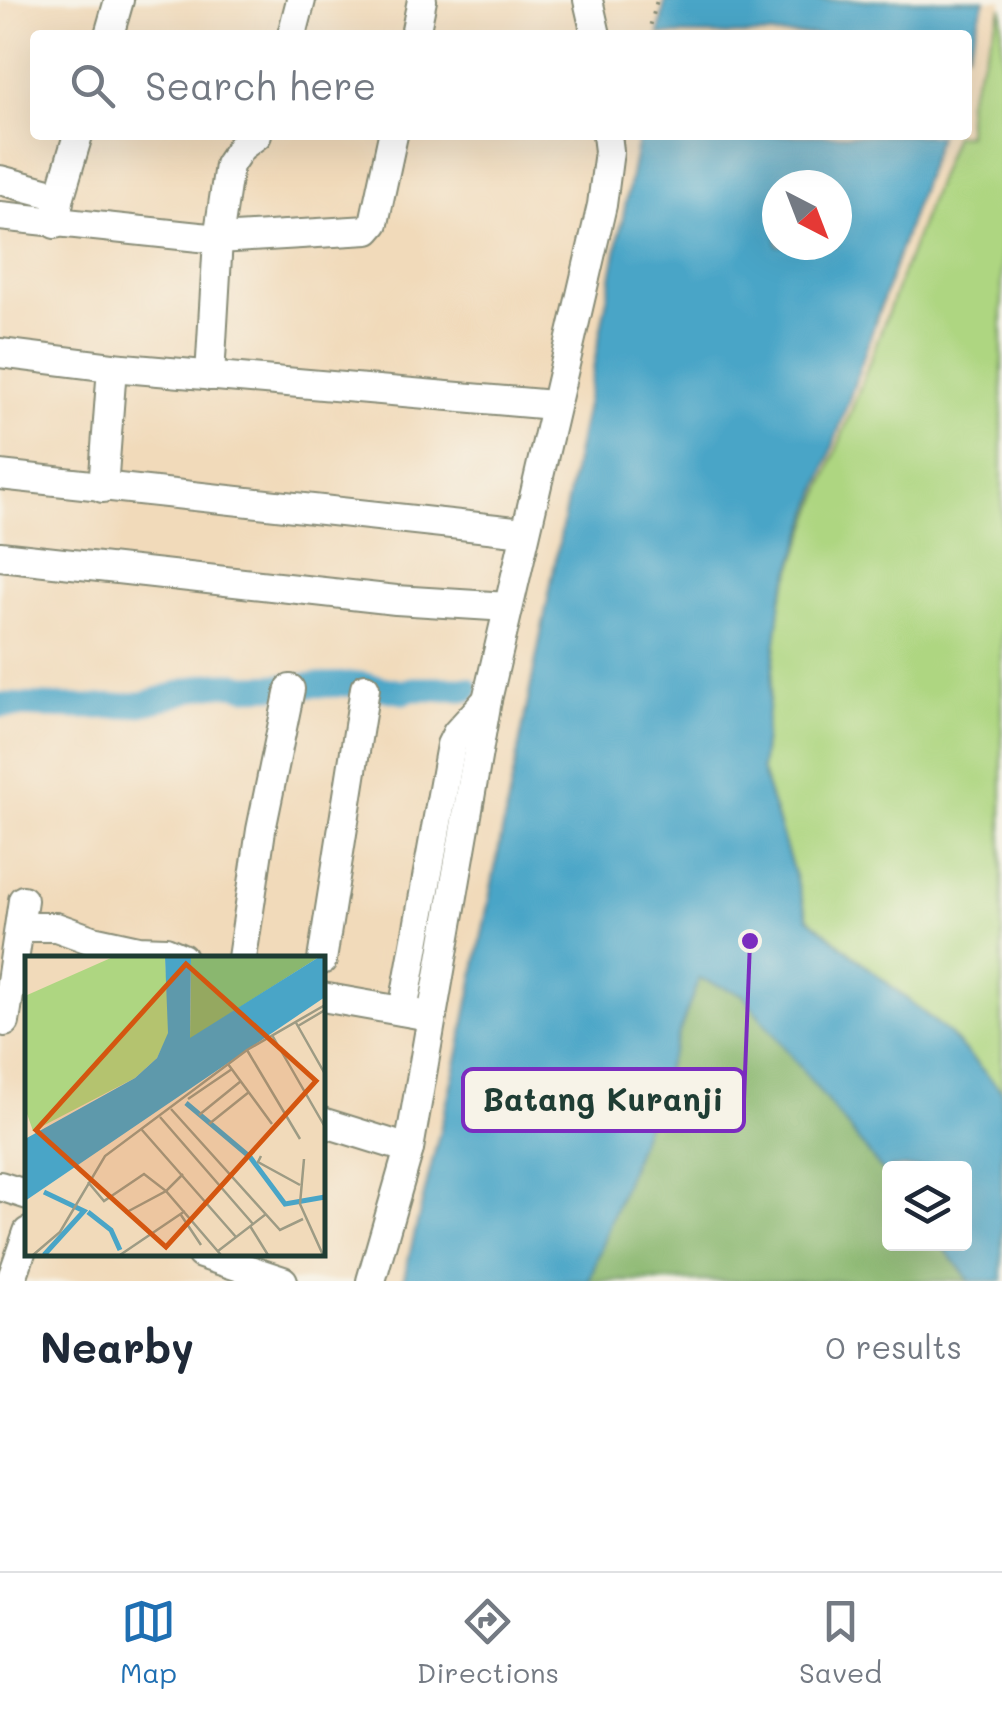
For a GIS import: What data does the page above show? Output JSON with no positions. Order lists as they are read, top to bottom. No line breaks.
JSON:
{"places":["Batang Kuranji"],"north":"bottom right","page":{"search":"Search here","heading":["Nearby","0 results"],"nav":["Map","Directions","Saved"]}}
